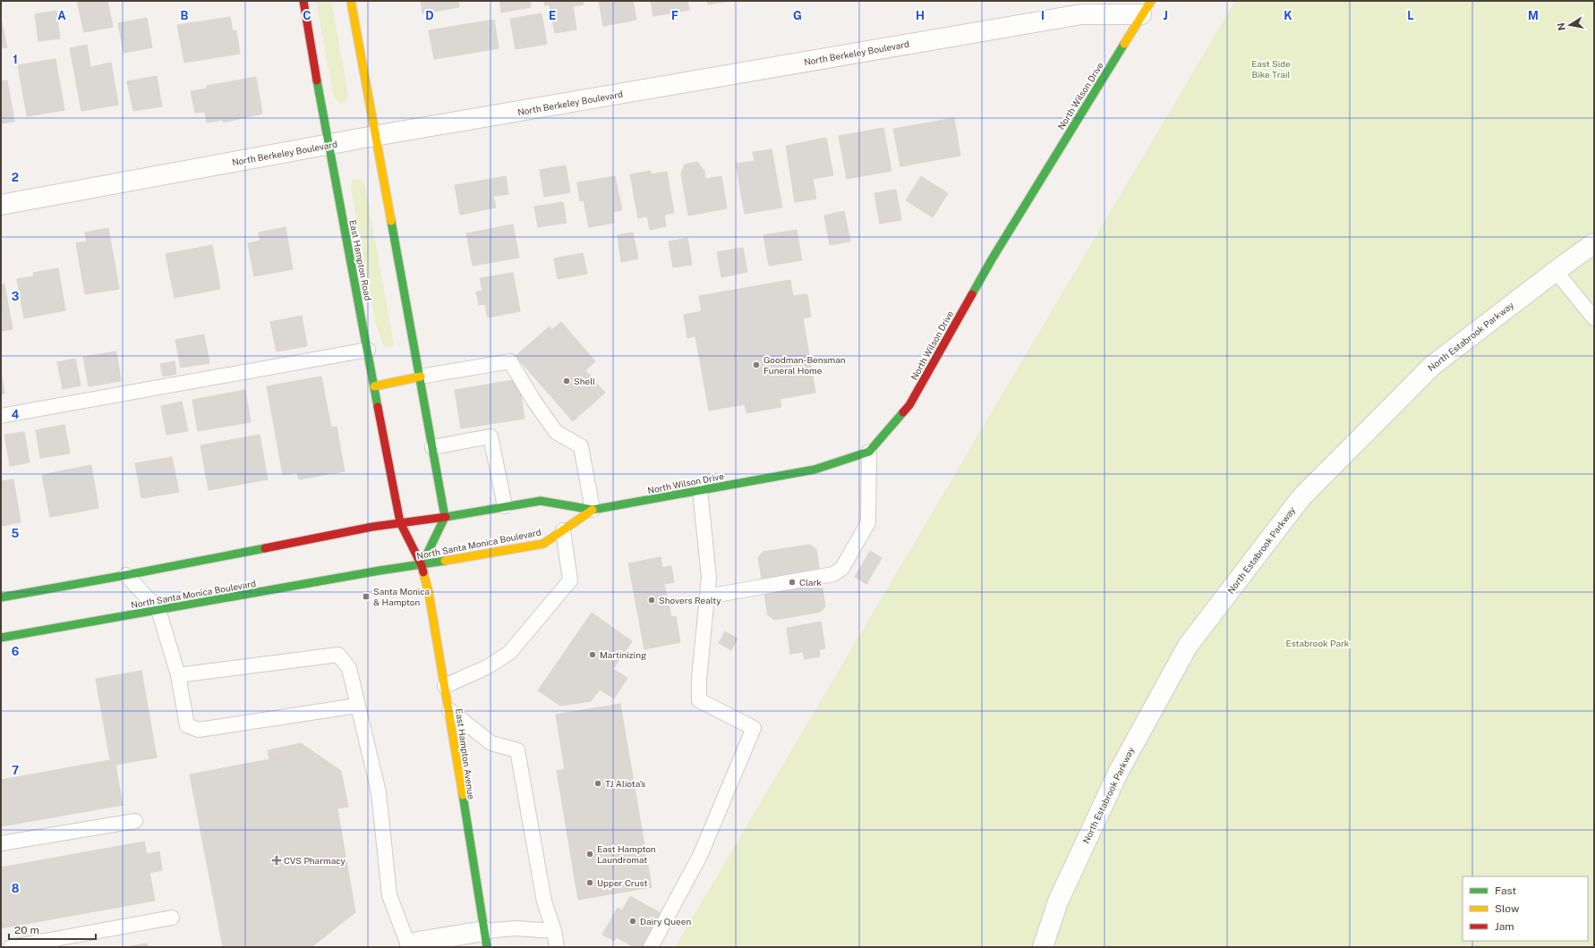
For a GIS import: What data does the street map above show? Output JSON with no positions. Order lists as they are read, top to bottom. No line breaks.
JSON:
{"streets":{"street":["North Berkeley Boulevard","North Wilson Drive","East Hampton Road","North Estabrook Parkway","North Santa Monica Boulevard","East Hampton Avenue"]},"crossings":[["North Berkeley Boulevard","North Wilson Drive"],["North Berkeley Boulevard","East Hampton Road"],["North Wilson Drive","North Santa Monica Boulevard"],["East Hampton Road","East Hampton Avenue"],["North Santa Monica Boulevard","East Hampton Avenue"]],"parks":["East Side Bike Trail","Estabrook Park"],"places":{"other":["Goodman-Bensman Funeral Home","Shell","Clark","Shovers Realty","Martinizing","TJ Aliota's","East Hampton Laundromat","Upper Crust","Dairy Queen"],"transit":["Santa Monica & Hampton"],"health":["CVS Pharmacy"]},"legend":["Fast","Slow","Jam"],"scale_bar":"20 m","north":"left","grid":{"columns":["A","B","C","D","E","F","G","H","I","J","K","L","M"],"rows":["1","2","3","4","5","6","7","8"]}}
